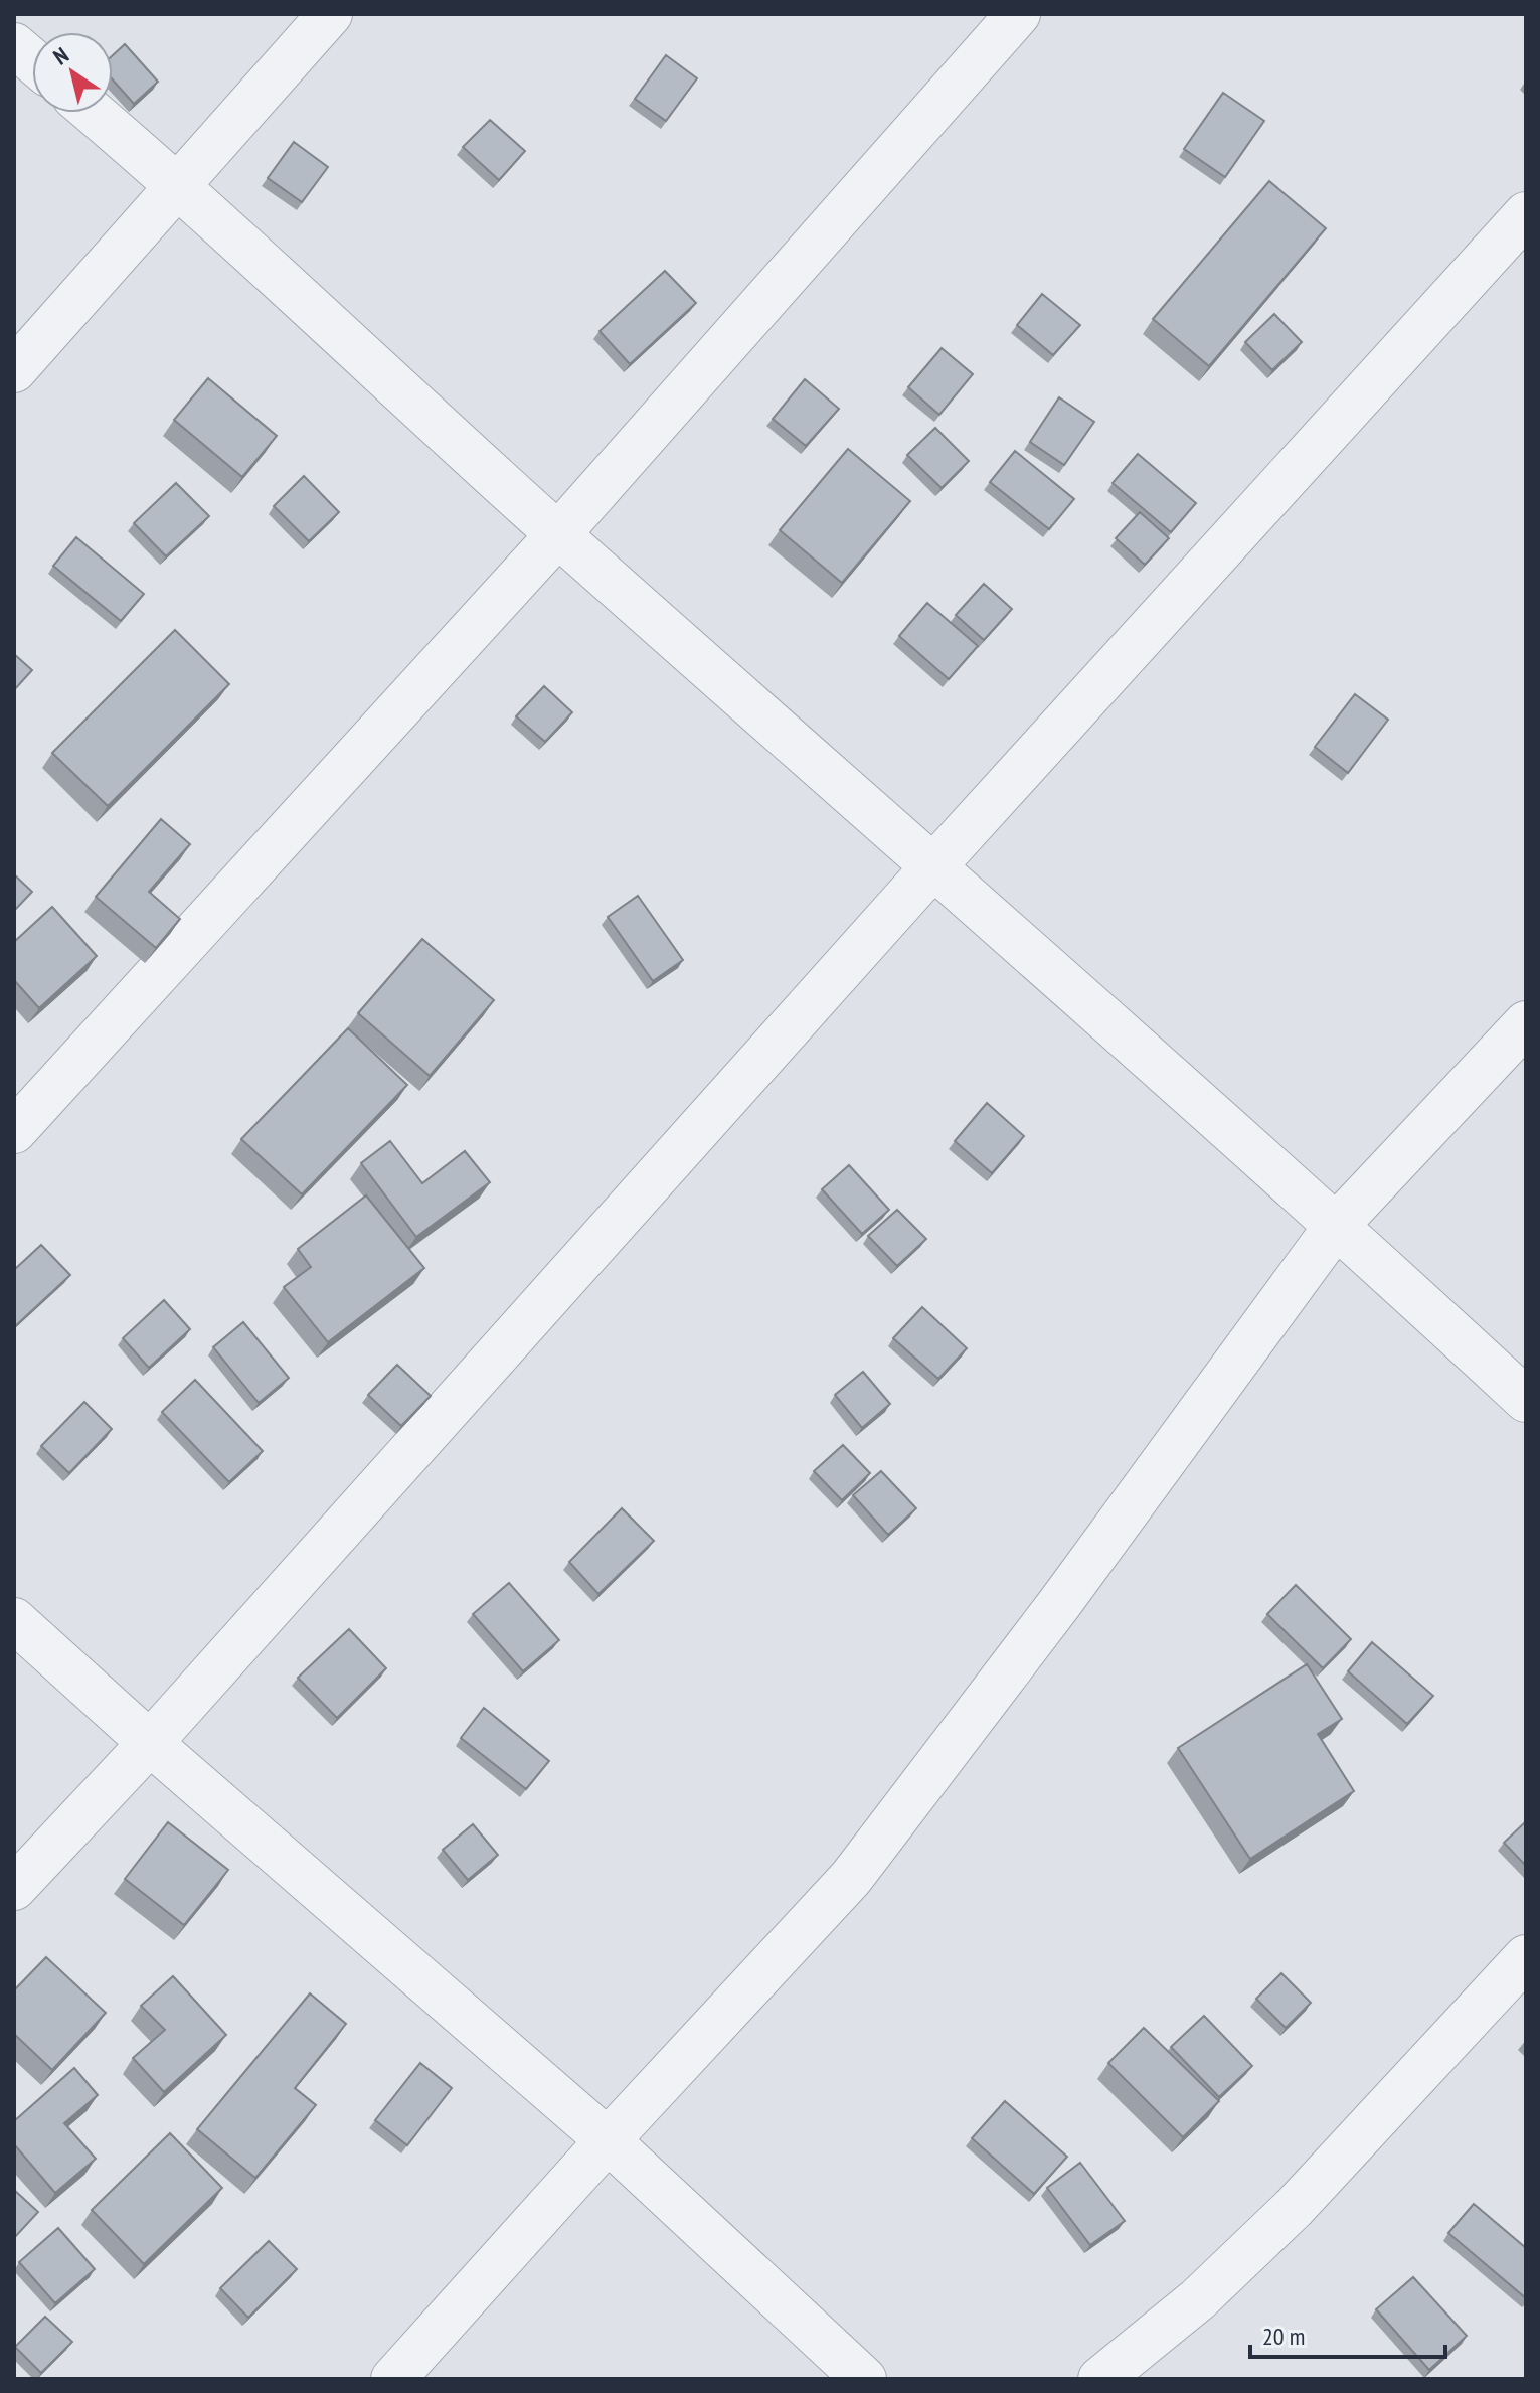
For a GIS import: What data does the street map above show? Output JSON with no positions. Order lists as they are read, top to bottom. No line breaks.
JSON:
{"scale_bar":"20 m","north":"top left"}
